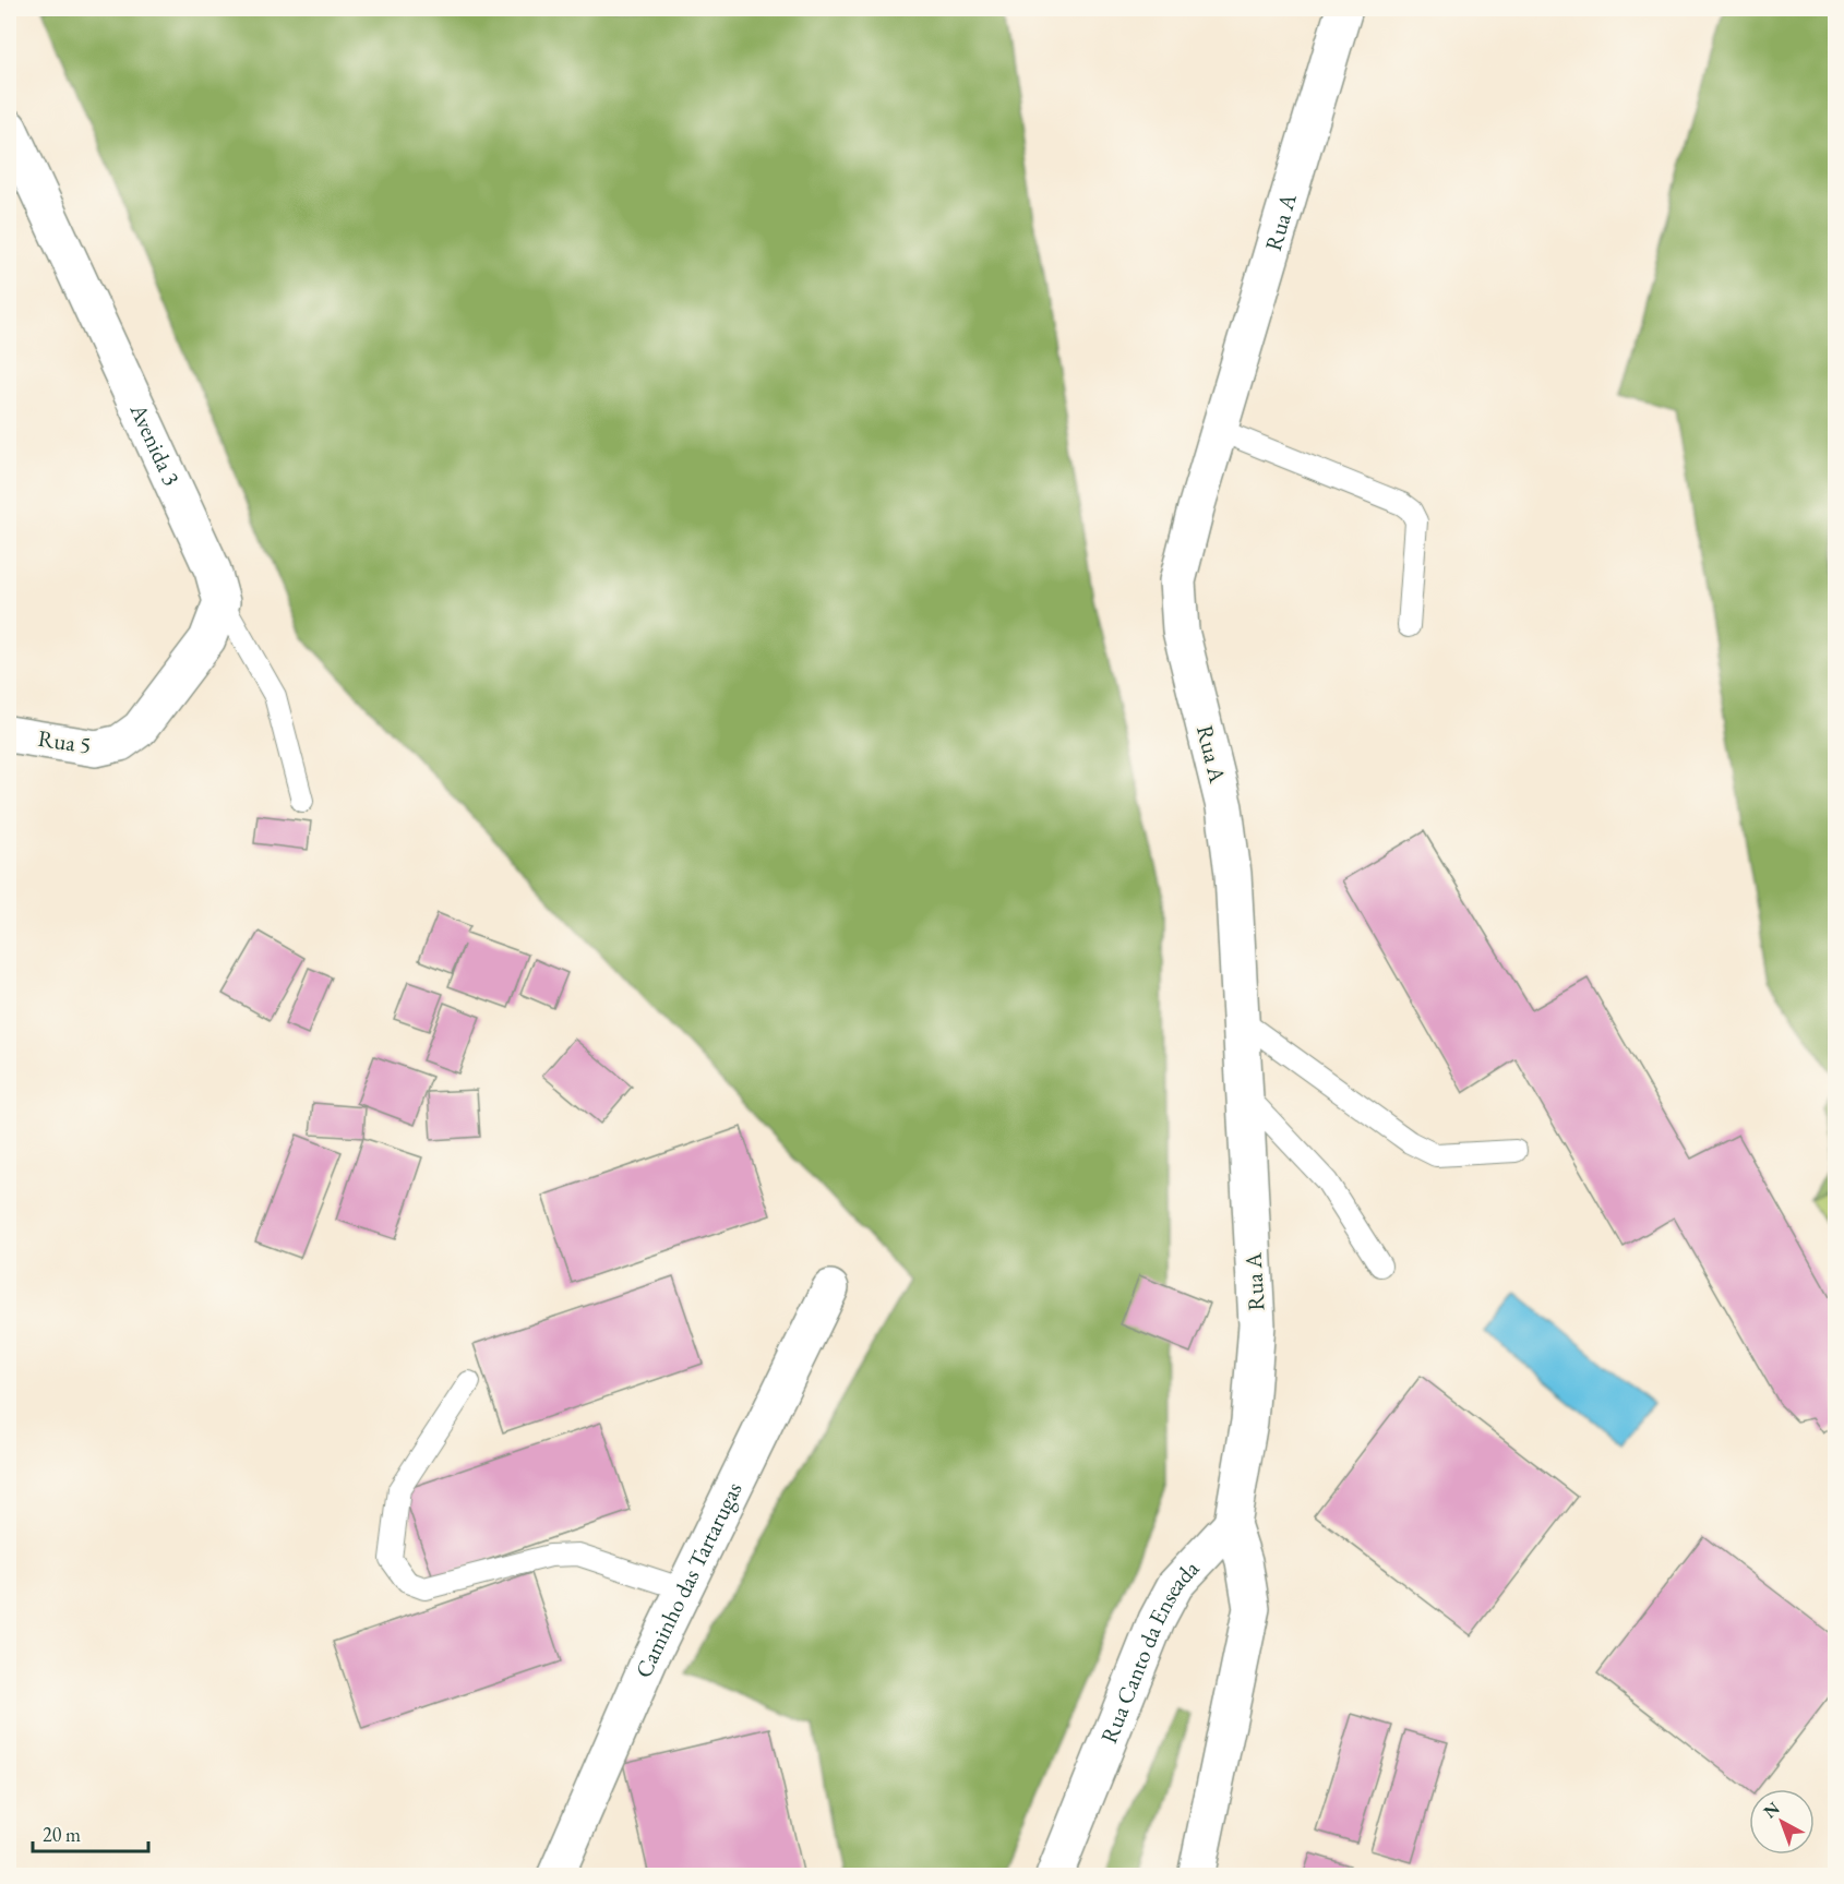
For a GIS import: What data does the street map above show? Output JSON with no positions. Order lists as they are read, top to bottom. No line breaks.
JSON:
{"streets":{"street":["Rua A","Avenida 3","Rua 5","Caminho das Tartarugas","Rua Canto da Enseada"]},"crossings":[["Rua A","Rua Canto da Enseada"],["Avenida 3","Rua 5"]],"scale_bar":"20 m","north":"top left"}
